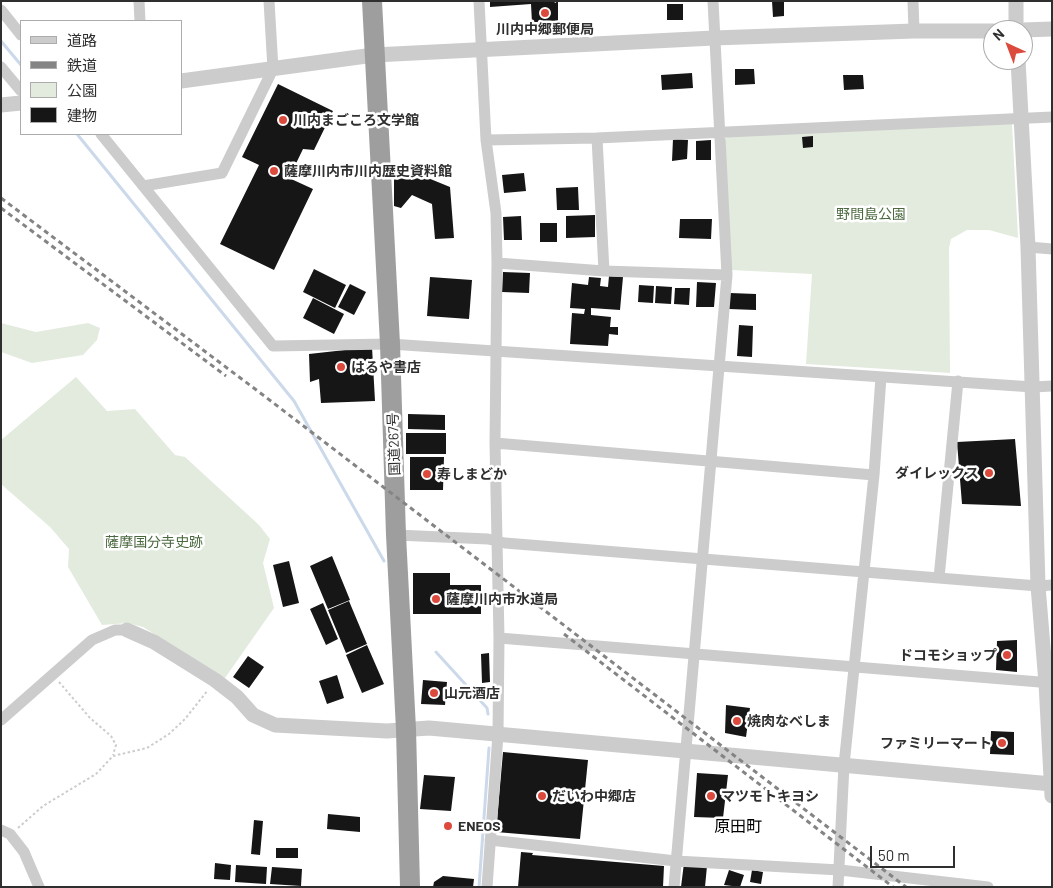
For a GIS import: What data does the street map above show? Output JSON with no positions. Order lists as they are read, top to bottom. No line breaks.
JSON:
{"streets":{"highway":["国道267号"]},"districts":["原田町"],"parks":["野間島公園","薩摩国分寺史跡"],"places":["川内中郷郵便局","川内まごころ文学館","薩摩川内市川内歴史資料館","はるや書店","ダイレックス","寿しまどか","薩摩川内市水道局","ドコモショップ","山元酒店","焼肉なべしま","ファミリーマート","だいわ中郷店","マツモトキヨシ","ENEOS"],"legend":["道路","鉄道","公園","建物"],"scale_bar":"50 m","north":"top left"}
